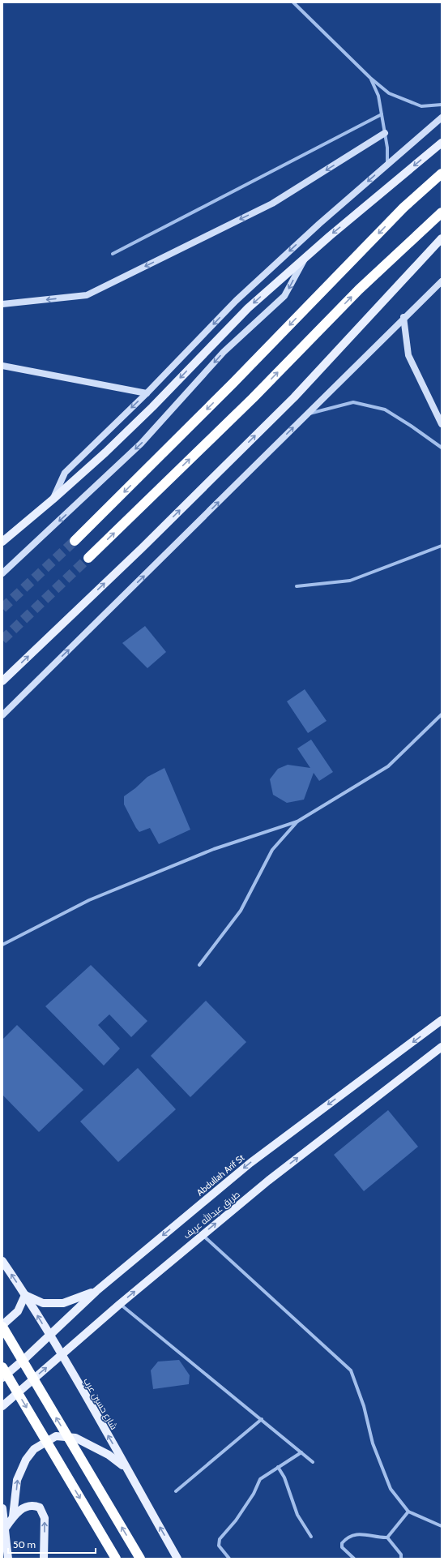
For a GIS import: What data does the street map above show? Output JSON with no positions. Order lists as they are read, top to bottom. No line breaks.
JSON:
{"streets":{"main road":["Abdullah Arif St","طريق عبدالله عريف","شارع حسين عرب"]},"crossings":[["Abdullah Arif St","شارع حسين عرب"],["طريق عبدالله عريف","شارع حسين عرب"]],"one_way":["Abdullah Arif St","طريق عبدالله عريف","شارع حسين عرب"],"scale_bar":"50 m"}
